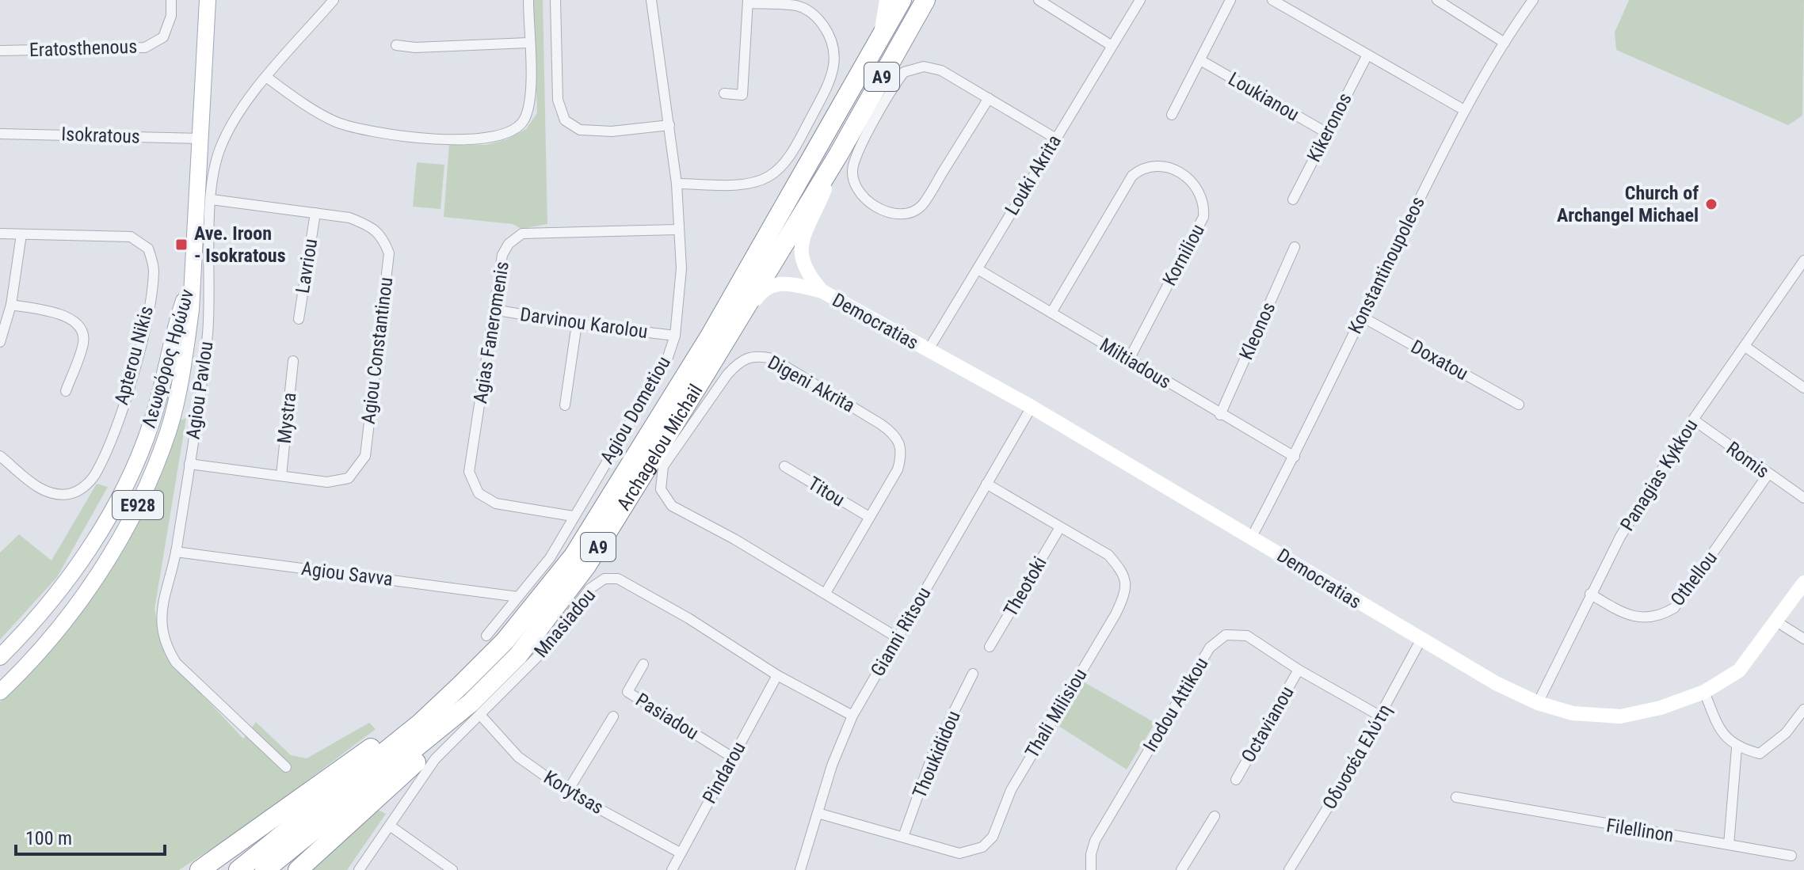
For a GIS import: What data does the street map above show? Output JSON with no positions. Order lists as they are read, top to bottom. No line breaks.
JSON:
{"streets":{"highway":["A9","Archagelou Michail"],"main road":["Λεωφόρος Ηρώων","E928"],"street":["Eratosthenous","Loukianou","Kikeronos","Isokratous","Louki Akrita","Korniliou","Konstantinoupoleos","Lavriou","Democratias","Darvinou Karolou","Kleonos","Agias Faneromenis","Agiou Constantinou","Apterou Nikis","Doxatou","Miltiadous","Digeni Akrita","Agiou Pavlou","Agiou Dometiou","Mystra","Romis","Panagias Kykkou","Titou","Agiou Savva","Othellou","Theotoki","Mnasiadou","Gianni Ritsou","Irodou Attikou","Thali Milisiou","Pasiadou","Octavianou","Thoukididou","Οδυσσέα Ελύτη","Pindarou","Korytsas","Filellinon"]},"crossings":[["A9","Archagelou Michail"],["Loukianou","Kikeronos"],["Isokratous","Λεωφόρος Ηρώων"],["Louki Akrita","Democratias"],["Louki Akrita","Miltiadous"],["Korniliou","Miltiadous"],["Konstantinoupoleos","Democratias"],["Konstantinoupoleos","Doxatou"],["Konstantinoupoleos","Miltiadous"],["Lavriou","Agiou Constantinou"],["Democratias","Archagelou Michail"],["Democratias","Panagias Kykkou"],["Democratias","Gianni Ritsou"],["Democratias","Οδυσσέα Ελύτη"],["Darvinou Karolou","Agias Faneromenis"],["Darvinou Karolou","Agiou Dometiou"],["Kleonos","Miltiadous"],["Agias Faneromenis","Agiou Dometiou"],["Agiou Constantinou","Agiou Pavlou"],["Agiou Constantinou","Mystra"],["Digeni Akrita","Titou"],["Digeni Akrita","Gianni Ritsou"],["Agiou Pavlou","Agiou Savva"],["Agiou Dometiou","Agiou Savva"],["Archagelou Michail","Mnasiadou"],["Archagelou Michail","Korytsas"],["Romis","Panagias Kykkou"],["Romis","Othellou"],["Panagias Kykkou","Othellou"],["Theotoki","Thali Milisiou"],["Mnasiadou","Gianni Ritsou"],["Mnasiadou","Pindarou"],["Mnasiadou","Korytsas"],["Gianni Ritsou","Thali Milisiou"],["Irodou Attikou","Octavianou"],["Irodou Attikou","Οδυσσέα Ελύτη"],["Thali Milisiou","Thoukididou"],["Pasiadou","Pindarou"],["Pindarou","Korytsas"]],"places":{"other":["Church of Archangel Michael"],"transit":["Ave. Iroon - Isokratous"]},"scale_bar":"100 m"}
